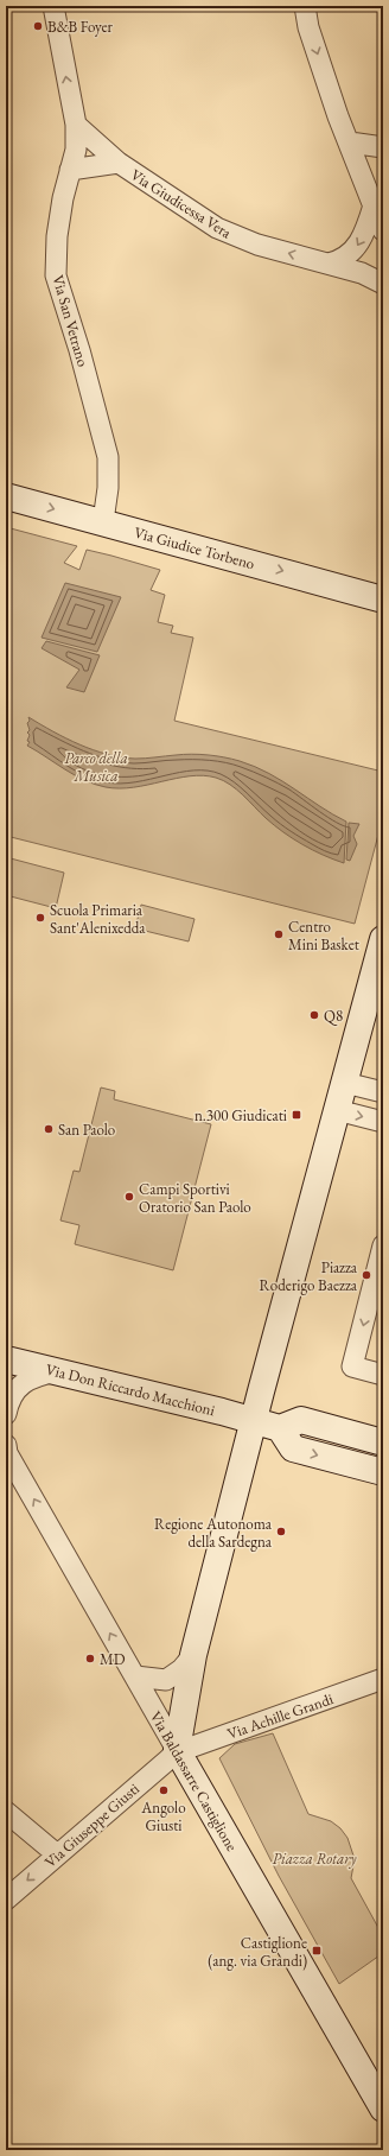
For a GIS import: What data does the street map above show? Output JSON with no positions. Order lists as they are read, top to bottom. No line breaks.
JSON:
{"streets":{"street":["Via Giudicessa Vera","Via San Vetrano","Via Giudice Torbeno","Via Don Riccardo Macchioni","Via Achille Grandi","Via Baldassarre Castiglione","Via Giuseppe Giusti"]},"crossings":[["Via Giudicessa Vera","Via San Vetrano"],["Via San Vetrano","Via Giudice Torbeno"],["Via Achille Grandi","Via Baldassarre Castiglione"],["Via Achille Grandi","Via Giuseppe Giusti"],["Via Baldassarre Castiglione","Via Giuseppe Giusti"]],"one_way":["Via Giudicessa Vera","Via Giudice Torbeno"],"parks":["Parco della Musica","Piazza Rotary"],"places":{"other":["B&B Foyer","Scuola Primaria Sant'Alenixedda","Centro Mini Basket","Q8","San Paolo","Campi Sportivi Oratorio San Paolo","Piazza Roderigo Baezza","Regione Autonoma della Sardegna","MD","Angolo Giusti"],"transit":["n.300 Giudicati","Castiglione (ang. via Grandi)"]}}
